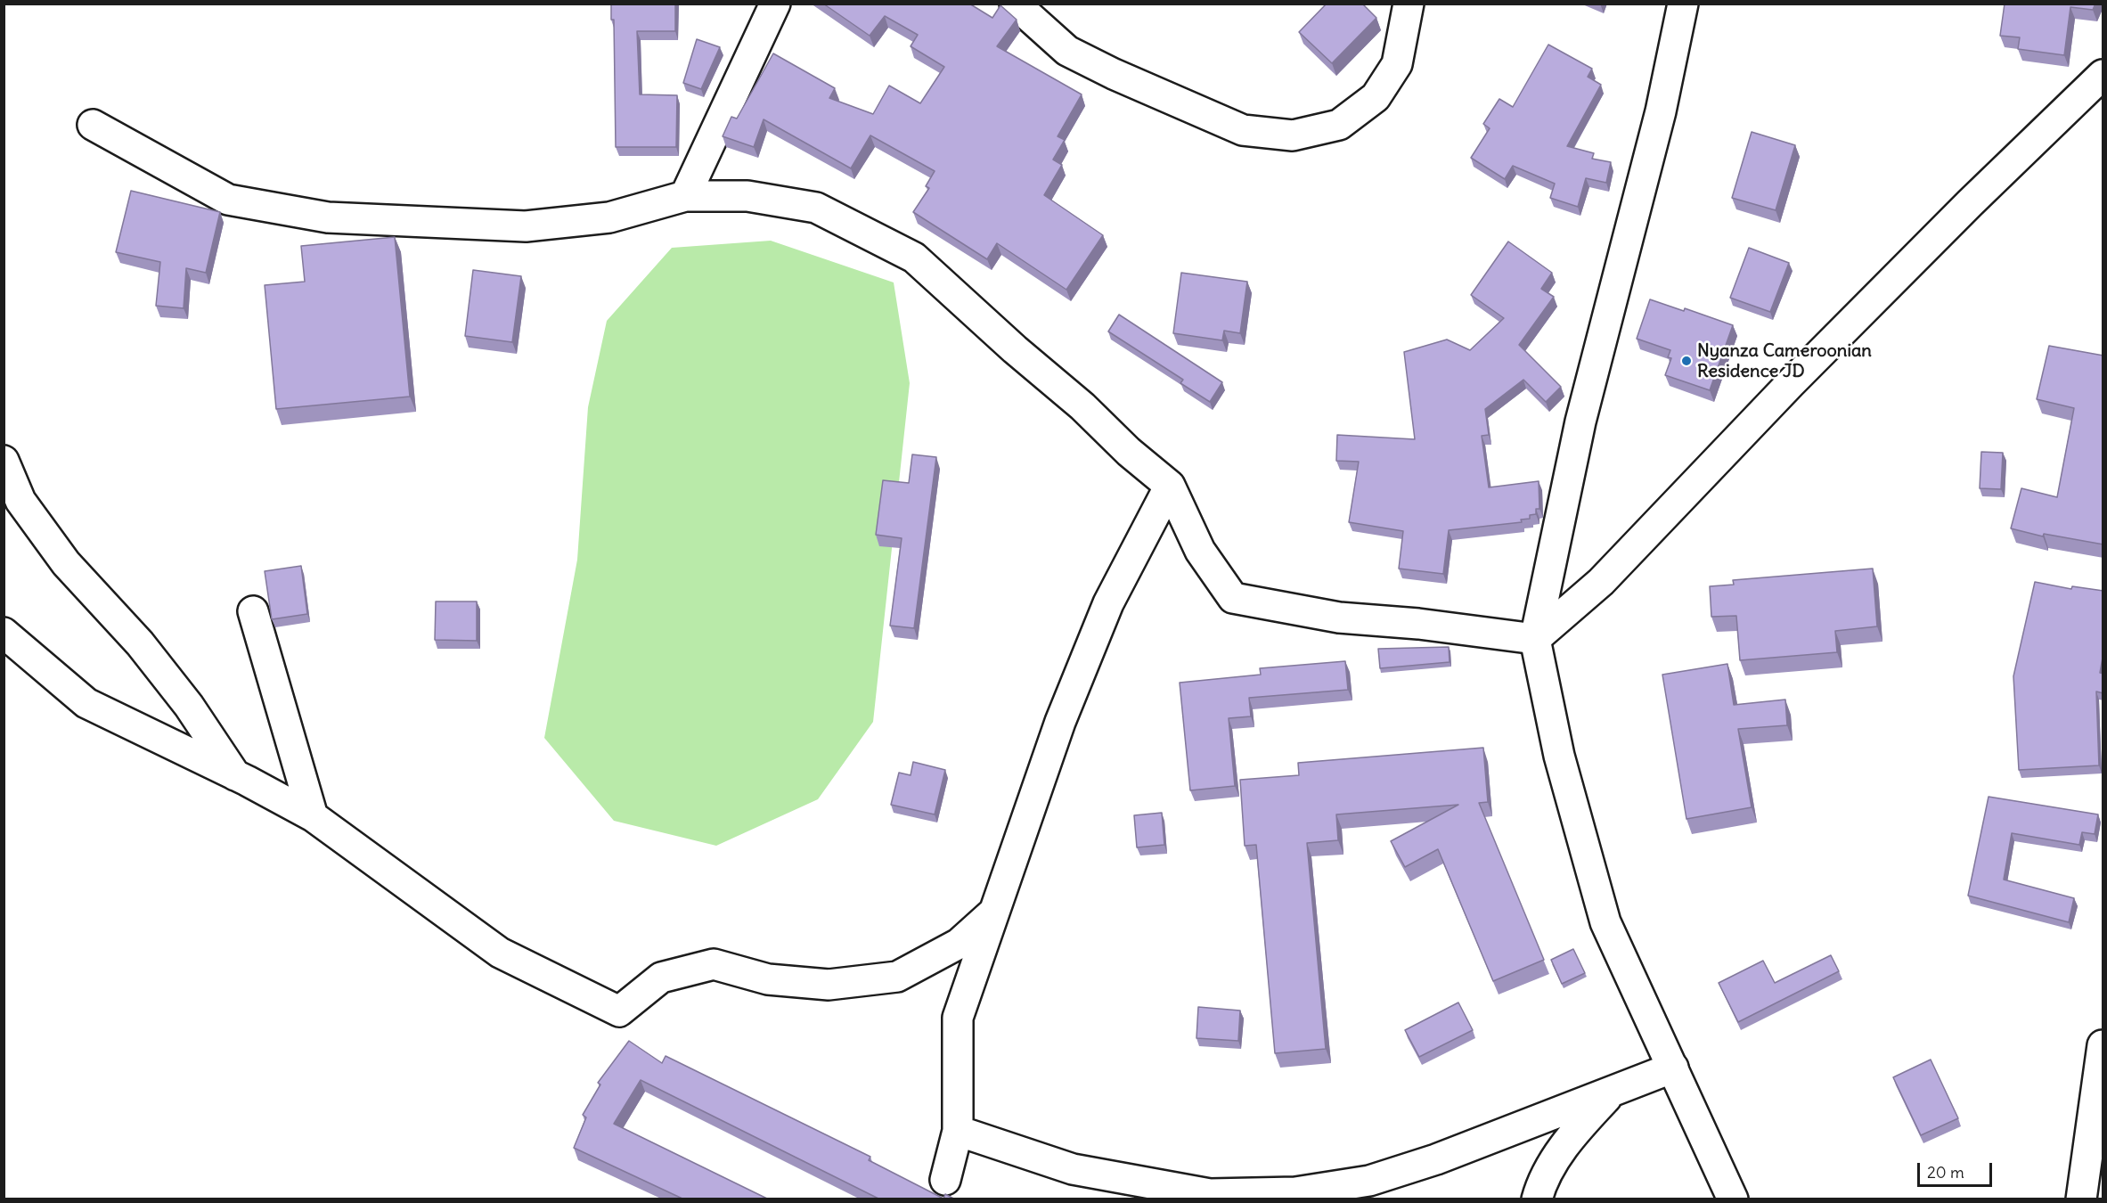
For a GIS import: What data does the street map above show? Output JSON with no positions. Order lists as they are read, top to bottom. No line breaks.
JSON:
{"places":["Nyanza Cameroonian Residence JD"],"scale_bar":"20 m"}
